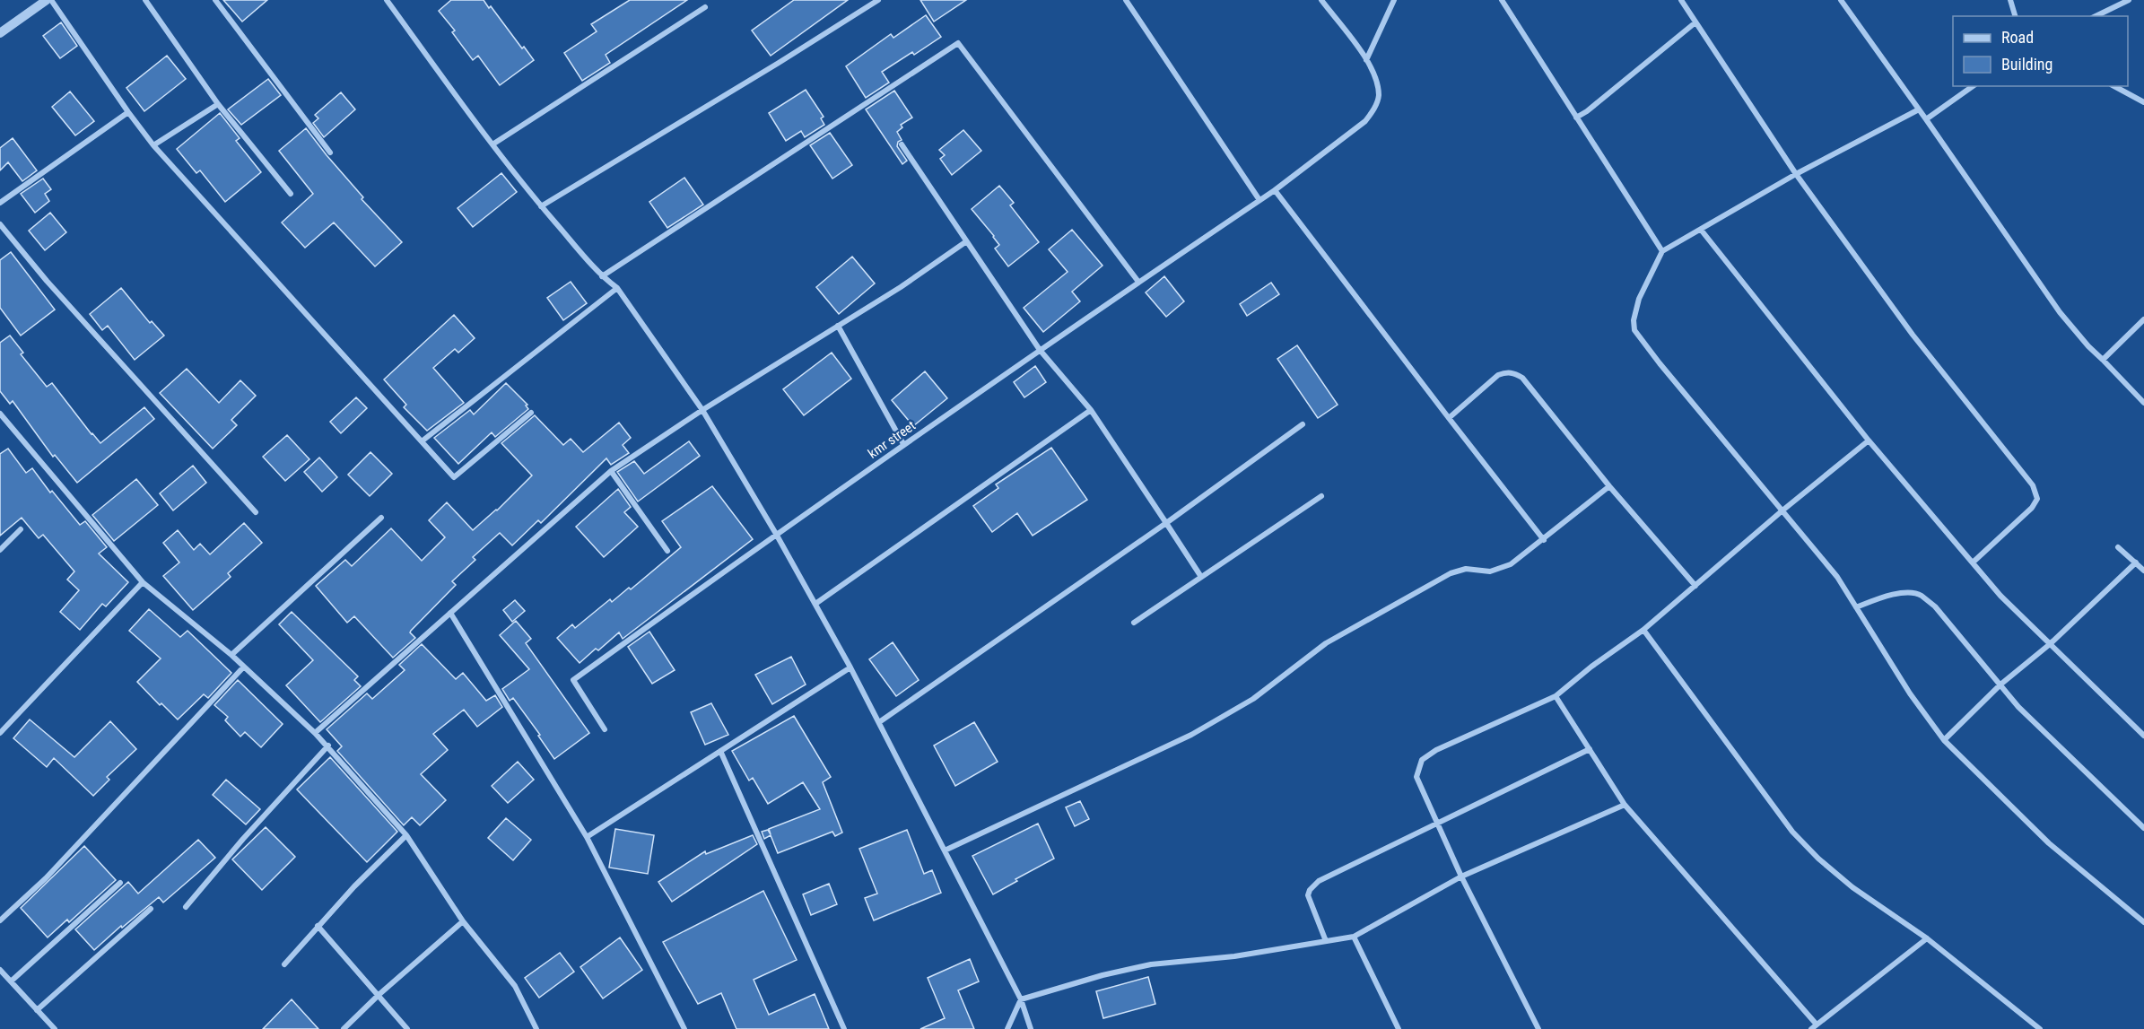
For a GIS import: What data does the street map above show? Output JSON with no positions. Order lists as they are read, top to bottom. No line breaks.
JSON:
{"streets":{"street":["kmr street"]},"legend":["Road","Building"]}
